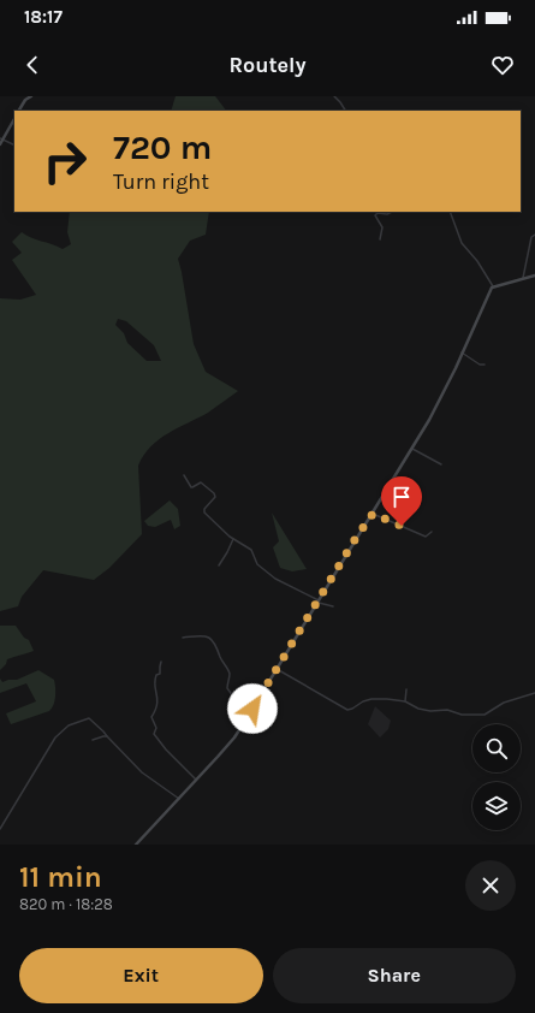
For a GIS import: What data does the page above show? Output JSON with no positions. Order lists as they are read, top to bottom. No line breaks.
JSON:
{"page":{"status":"18:17","header":"Routely","turn":["720 m","Turn right"],"heading":["11 min","820 m · 18:28"],"buttons":["Exit","Share"]}}
